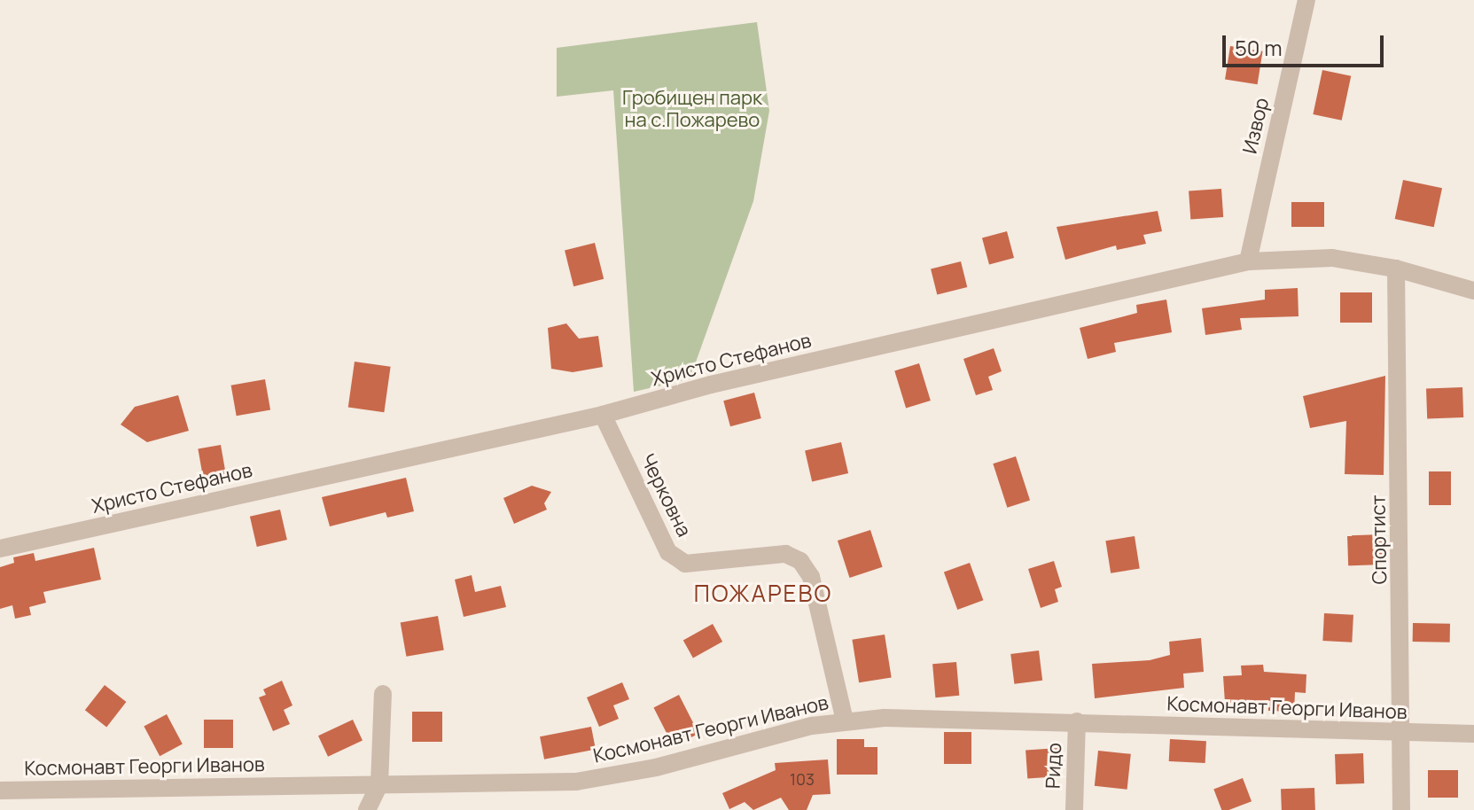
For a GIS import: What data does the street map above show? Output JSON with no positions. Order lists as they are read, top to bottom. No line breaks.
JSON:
{"streets":{"street":["Извор","Христо Стефанов","Черковна","Спортист","Космонавт Георги Иванов","Ридо"]},"crossings":[["Извор","Христо Стефанов"],["Христо Стефанов","Черковна"],["Христо Стефанов","Спортист"],["Черковна","Космонавт Георги Иванов"],["Спортист","Космонавт Георги Иванов"],["Космонавт Георги Иванов","Ридо"]],"districts":["ПОЖАРЕВО"],"parks":["Гробищен парк на с.Пожарево"],"house_numbers":["103"],"scale_bar":"50 m"}
